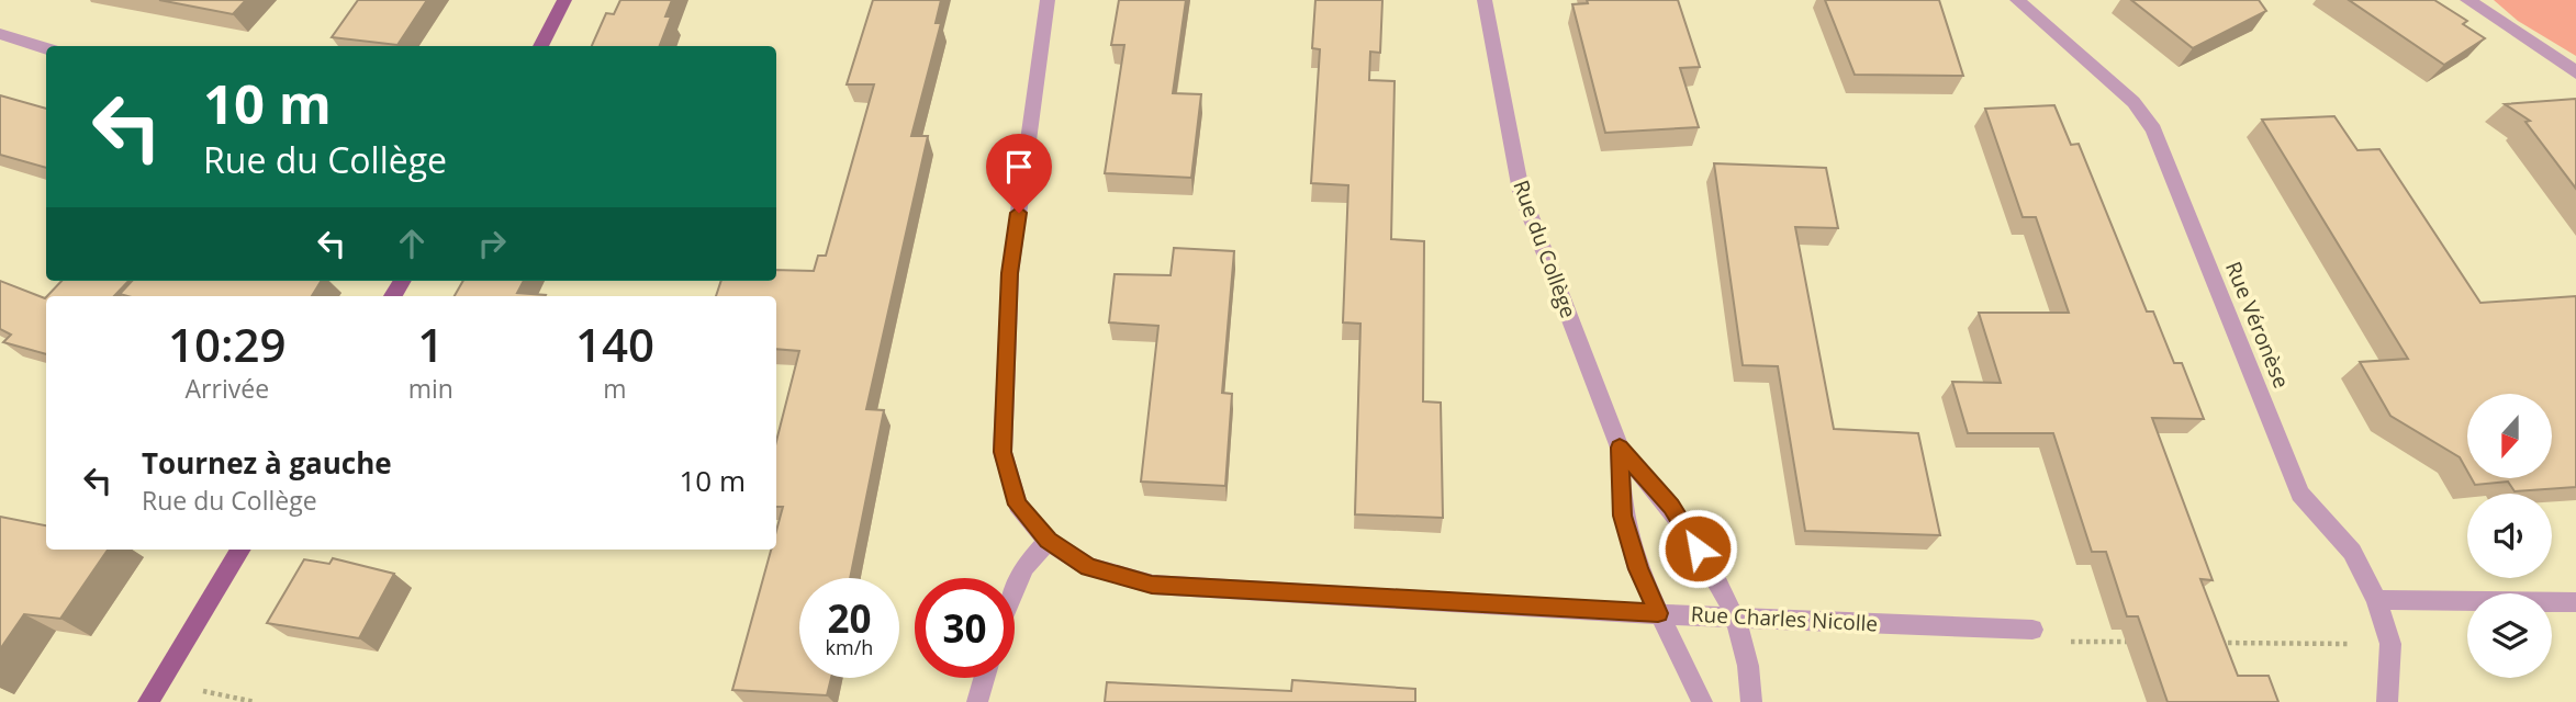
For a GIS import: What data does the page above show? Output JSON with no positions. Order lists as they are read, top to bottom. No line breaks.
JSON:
{"streets":{"street":["Rue du Collège","Rue Véronèse","Rue Charles Nicolle"]},"crossings":[["Rue du Collège","Rue Charles Nicolle"]],"north":"bottom","page":{"turn":["10 m","Rue du Collège"],"eta":["10:29","Arrivée","1","min","140","m"],"list":[{"name":"Tournez à gauche","note":"Rue du Collège","value":"10 m"}],"speed":"20 km/h","limit":"30"}}
